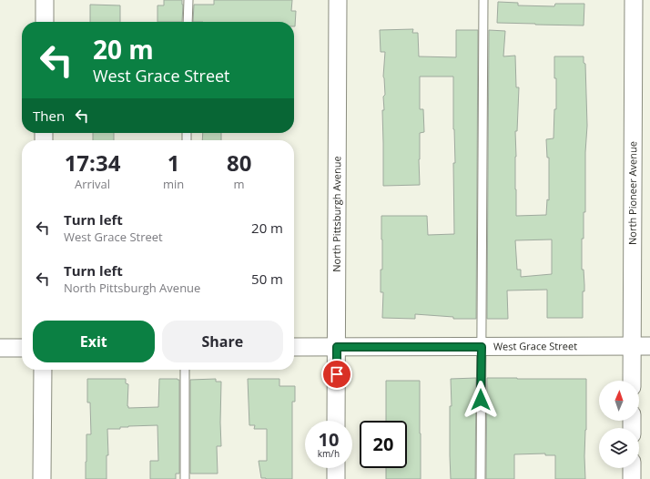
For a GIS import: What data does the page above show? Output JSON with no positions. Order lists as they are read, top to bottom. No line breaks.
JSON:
{"streets":{"street":["North Pioneer Avenue","North Pittsburgh Avenue","West Grace Street"]},"crossings":[["North Pioneer Avenue","West Grace Street"],["North Pittsburgh Avenue","West Grace Street"]],"north":"top","page":{"turn":["20 m","West Grace Street"],"then":"Then","eta":["17:34","Arrival","1","min","80","m"],"list":[{"name":"Turn left","note":"West Grace Street","value":"20 m"},{"name":"Turn left","note":"North Pittsburgh Avenue","value":"50 m"}],"buttons":["Exit","Share"],"speed":"10 km/h","limit":"20"}}
